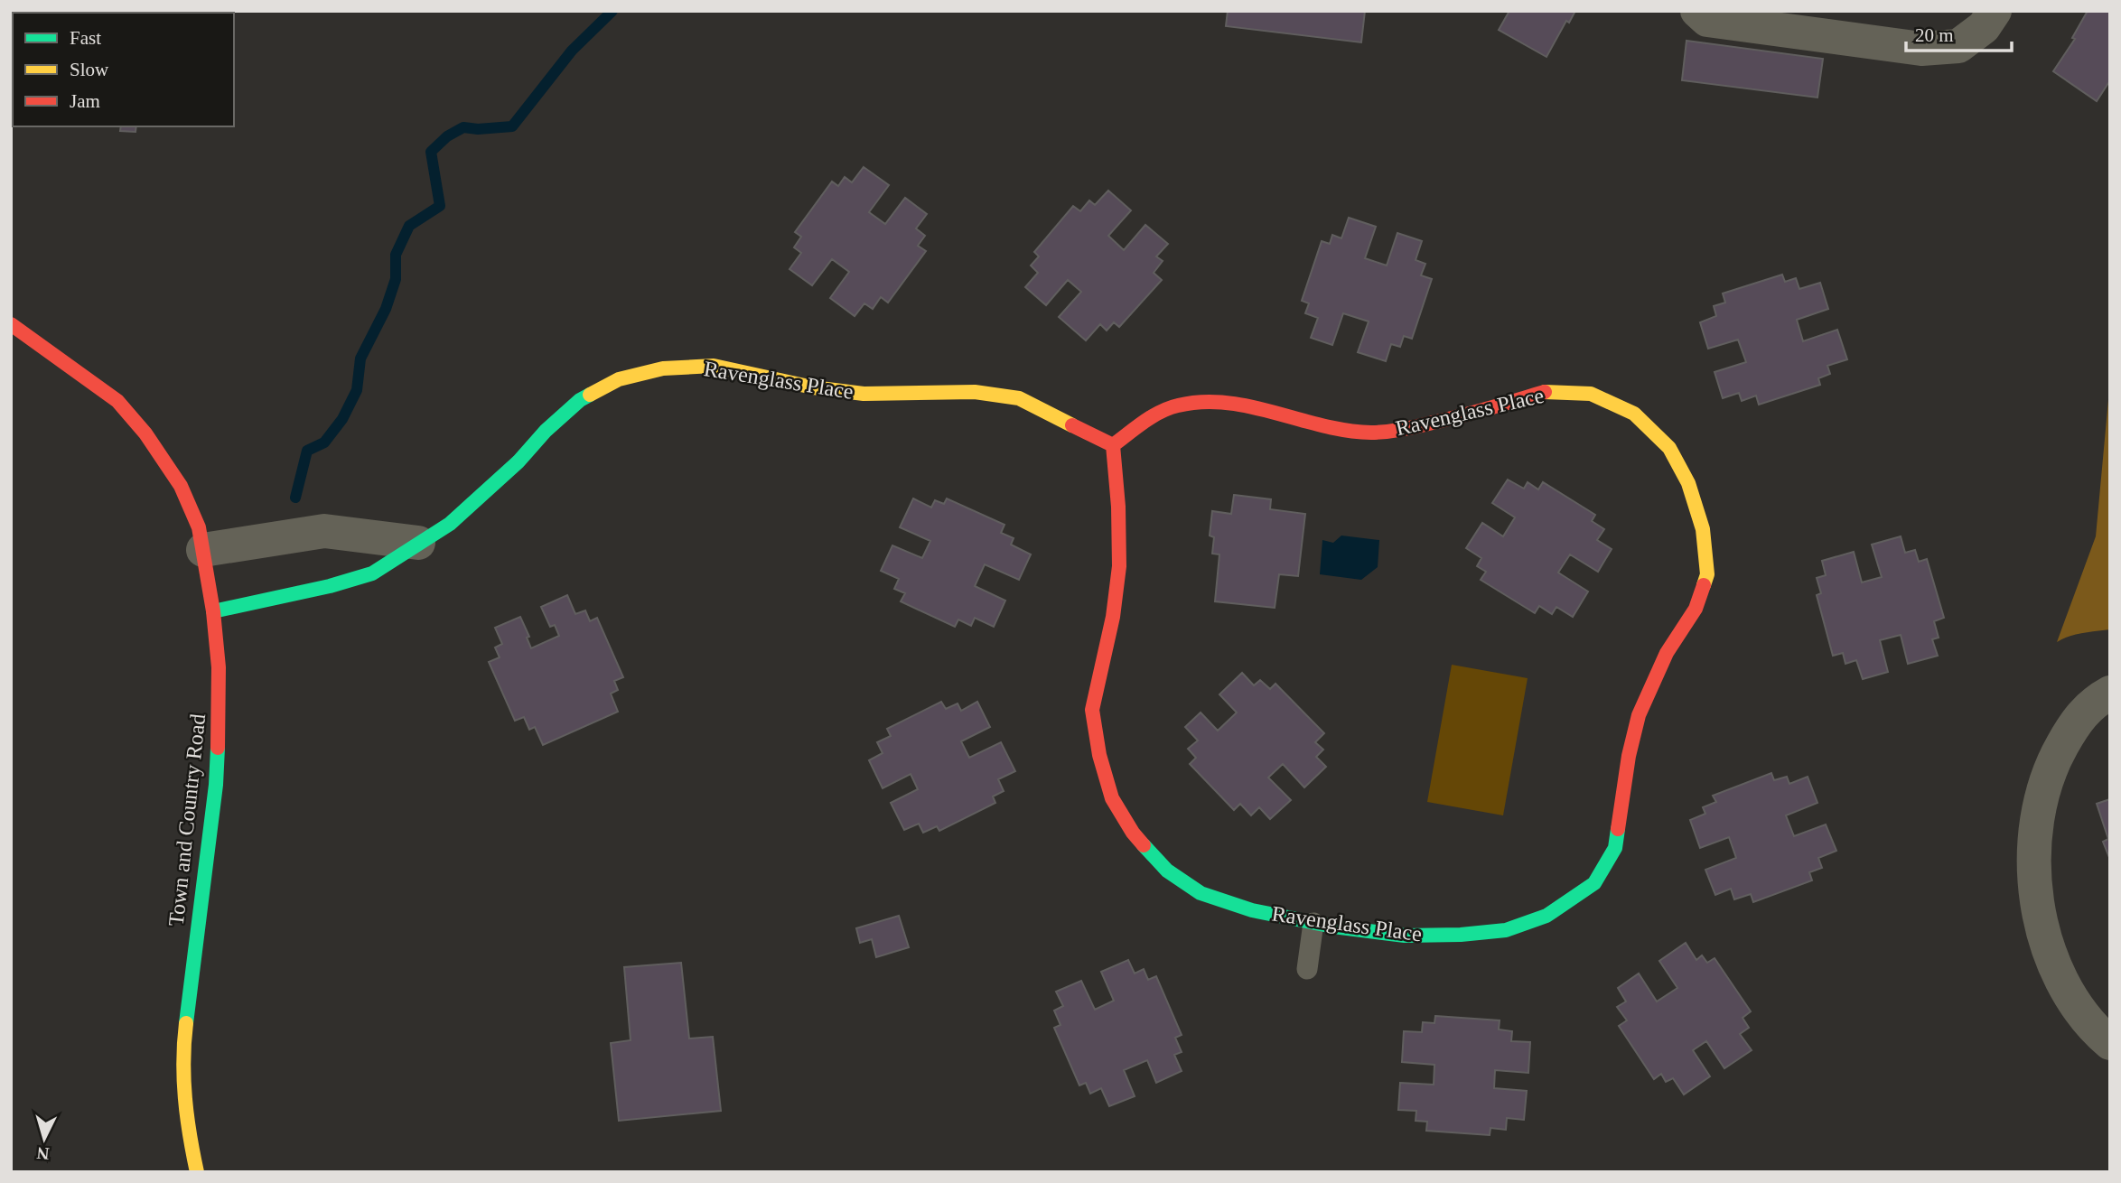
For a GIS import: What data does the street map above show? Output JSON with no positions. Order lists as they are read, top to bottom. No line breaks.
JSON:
{"streets":{"street":["Ravenglass Place","Town and Country Road"]},"crossings":[["Ravenglass Place","Town and Country Road"]],"legend":["Fast","Slow","Jam"],"scale_bar":"20 m","north":"bottom"}
